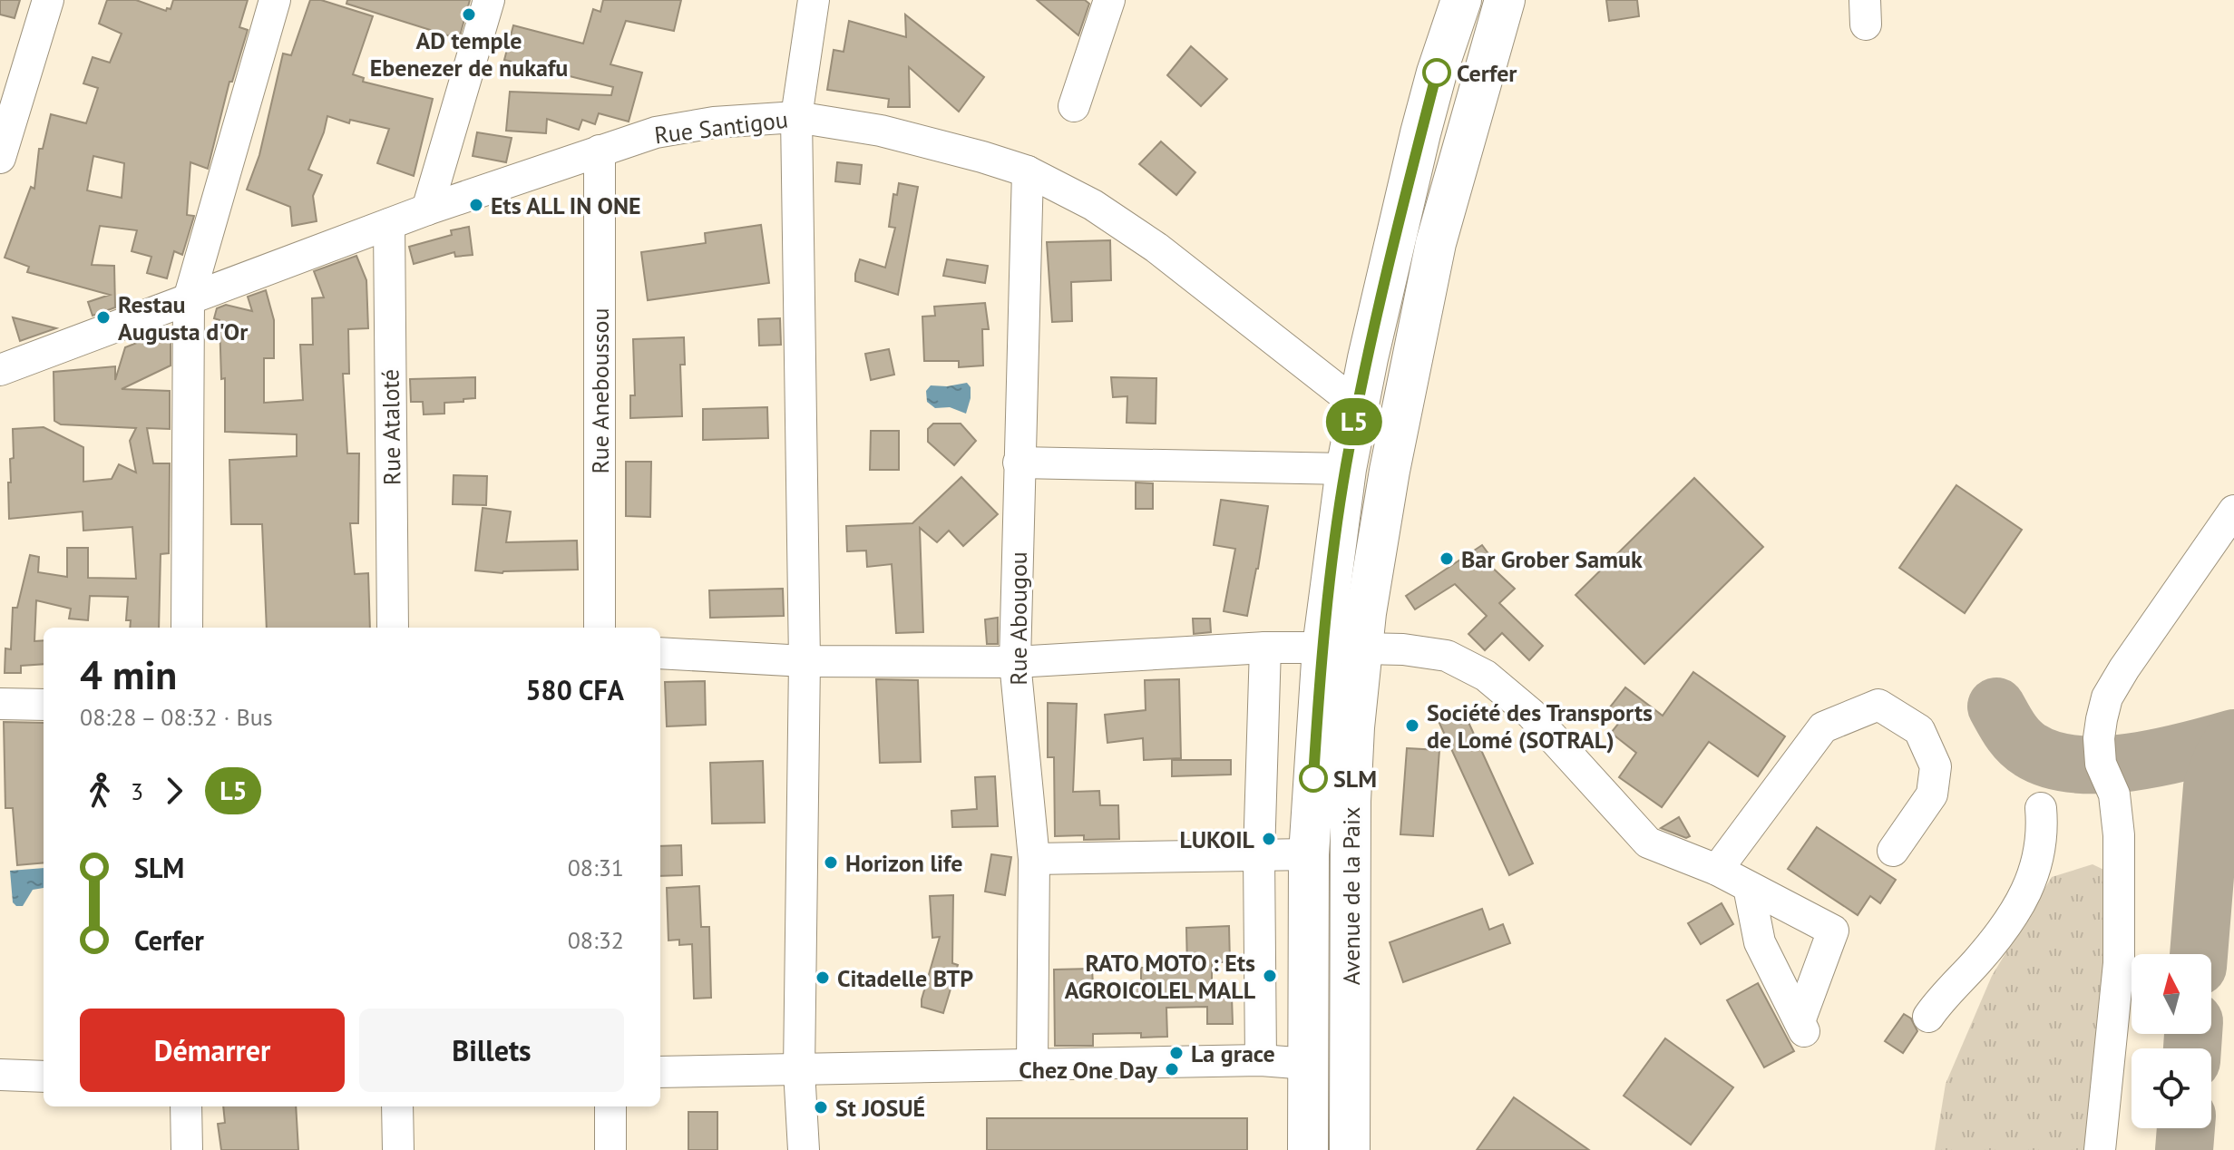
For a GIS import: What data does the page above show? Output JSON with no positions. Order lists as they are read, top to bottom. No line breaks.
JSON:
{"streets":{"main road":["Avenue de la Paix"],"street":["Rue Santigou","Rue Aneboussou","Rue Ataloté","Rue Abougou"]},"crossings":[["Rue Santigou","Rue Aneboussou"],["Rue Santigou","Rue Ataloté"],["Rue Santigou","Rue Abougou"]],"places":["AD temple Ebenezer de nukafu","Cerfer","Ets ALL IN ONE","Restau Augusta d'Or","Bar Grober Samuk","Société des Transports de Lomé (SOTRAL)","SLM","LUKOIL","Horizon life","RATO MOTO : Ets AGROICOLEL MALL","Citadelle BTP","La grace","Chez One Day","St JOSUÉ"],"lines":["bus line L5"],"north":"top","page":{"on_map":"L5","heading":["4 min","08:28 – 08:32 · Bus","580 CFA"],"legs":["3","L5"],"list":[{"name":"SLM","value":"08:31"},{"name":"Cerfer","value":"08:32"}],"buttons":["Démarrer","Billets"]}}
